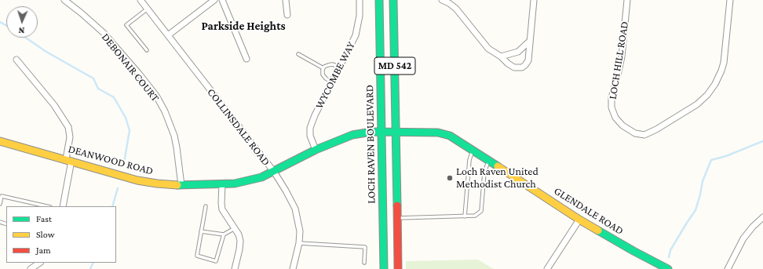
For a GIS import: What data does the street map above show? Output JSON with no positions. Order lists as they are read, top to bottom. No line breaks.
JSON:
{"streets":{"street":["LOCH HILL ROAD","MD 542","DEBONAIR COURT","WYCOMBE WAY","COLLINSDALE ROAD","LOCH RAVEN BOULEVARD","DEANWOOD ROAD","GLENDALE ROAD"]},"crossings":[["MD 542","DEANWOOD ROAD"],["MD 542","GLENDALE ROAD"],["DEBONAIR COURT","DEANWOOD ROAD"],["WYCOMBE WAY","DEANWOOD ROAD"],["COLLINSDALE ROAD","DEANWOOD ROAD"],["LOCH RAVEN BOULEVARD","DEANWOOD ROAD"],["DEANWOOD ROAD","GLENDALE ROAD"]],"districts":["Parkside Heights"],"places":["Loch Raven United Methodist Church"],"legend":["Fast","Slow","Jam"],"north":"bottom"}
